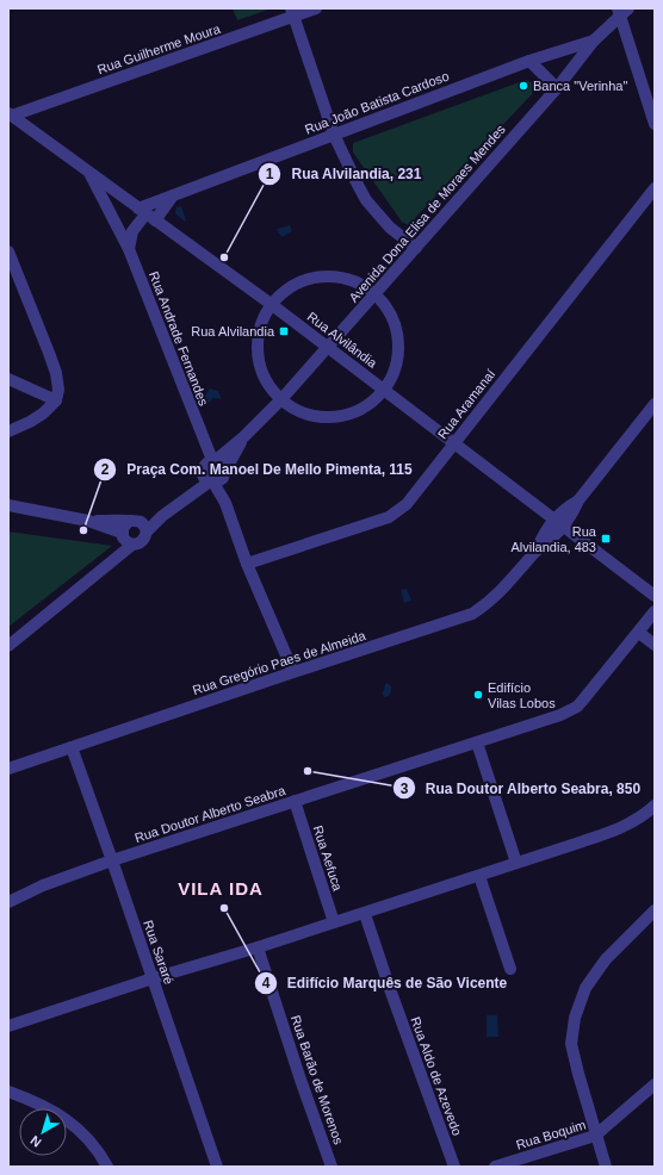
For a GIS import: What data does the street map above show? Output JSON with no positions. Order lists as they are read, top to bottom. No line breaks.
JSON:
{"streets":{"street":["Rua Guilherme Moura","Rua João Batista Cardoso","Avenida Dona Elisa de Moraes Mendes","Rua Andrade Fernandes","Rua Alvilândia","Rua Aramanaí","Rua Gregório Paes de Almeida","Rua Doutor Alberto Seabra","Rua Aefuca","Rua Sararé","Rua Aldo de Azevedo","Rua Barão de Morenos","Rua Boquim"]},"crossings":[["Rua Guilherme Moura","Rua Alvilândia"],["Rua João Batista Cardoso","Avenida Dona Elisa de Moraes Mendes"],["Rua João Batista Cardoso","Rua Alvilândia"],["Avenida Dona Elisa de Moraes Mendes","Rua Andrade Fernandes"],["Avenida Dona Elisa de Moraes Mendes","Rua Alvilândia"],["Rua Andrade Fernandes","Rua Alvilândia"],["Rua Andrade Fernandes","Rua Aramanaí"],["Rua Andrade Fernandes","Rua Gregório Paes de Almeida"],["Rua Alvilândia","Rua Aramanaí"],["Rua Alvilândia","Rua Gregório Paes de Almeida"],["Rua Gregório Paes de Almeida","Rua Sararé"],["Rua Doutor Alberto Seabra","Rua Aefuca"],["Rua Doutor Alberto Seabra","Rua Sararé"]],"districts":["VILA IDA"],"places":{"other":["Banca \"Verinha\"","Rua Alvilandia, 231","Praça Com. Manoel De Mello Pimenta, 115","Edifício Vilas Lobos","Rua Doutor Alberto Seabra, 850","Edifício Marquês de São Vicente"],"transit":["Rua Alvilandia","Rua Alvilandia, 483"]},"north":"bottom left"}
